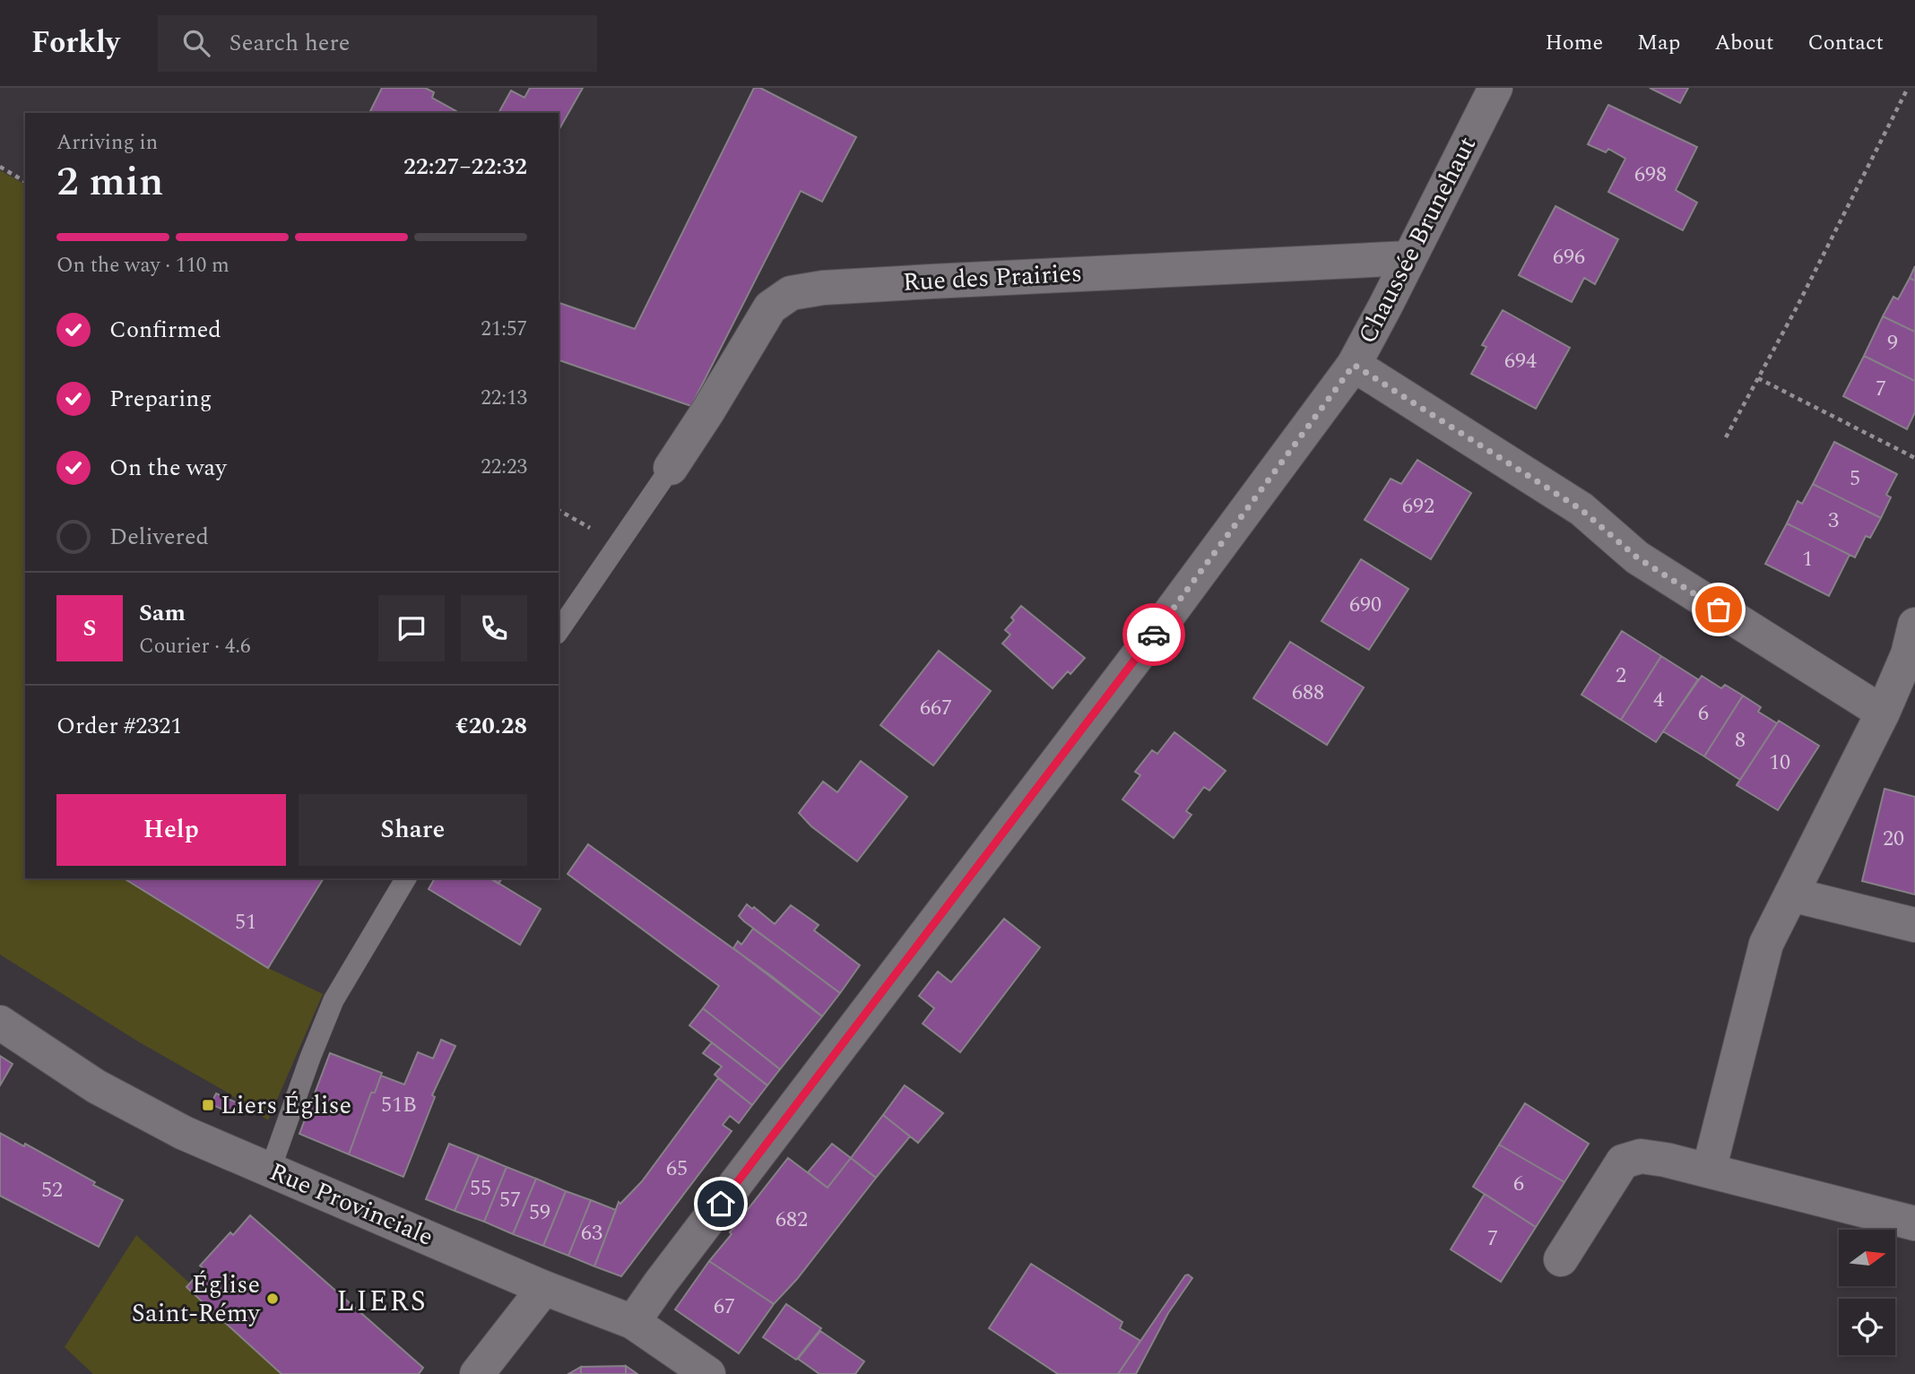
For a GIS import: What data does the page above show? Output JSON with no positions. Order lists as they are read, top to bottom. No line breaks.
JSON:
{"streets":{"street":["Chaussée Brunehaut","Rue des Prairies","Rue Provinciale"]},"crossings":[["Chaussée Brunehaut","Rue des Prairies"],["Chaussée Brunehaut","Rue Provinciale"]],"districts":["LIERS"],"places":{"transit":["Liers Église"],"other":["Église Saint-Rémy"]},"house_numbers":["698","696","9","694","7","5","692","3","1","690","2","688","4","667","6","8","10","20","51","51B","65","6","55","52","57","59","682","63","7","67"],"north":"right","page":{"header":"Forkly","search":"Search here","nav":["Home","Map","About","Contact"],"heading":["2 min","Arriving in","22:27–22:32"],"panel":["Sam","Courier · 4.6","Order #2321","€20.28"],"bar":"On the way · 110 m","list":[["Confirmed","21:57"],["Preparing","22:13"],["On the way","22:23"],"Delivered"],"round":"S","buttons":["Help","Share"]}}
